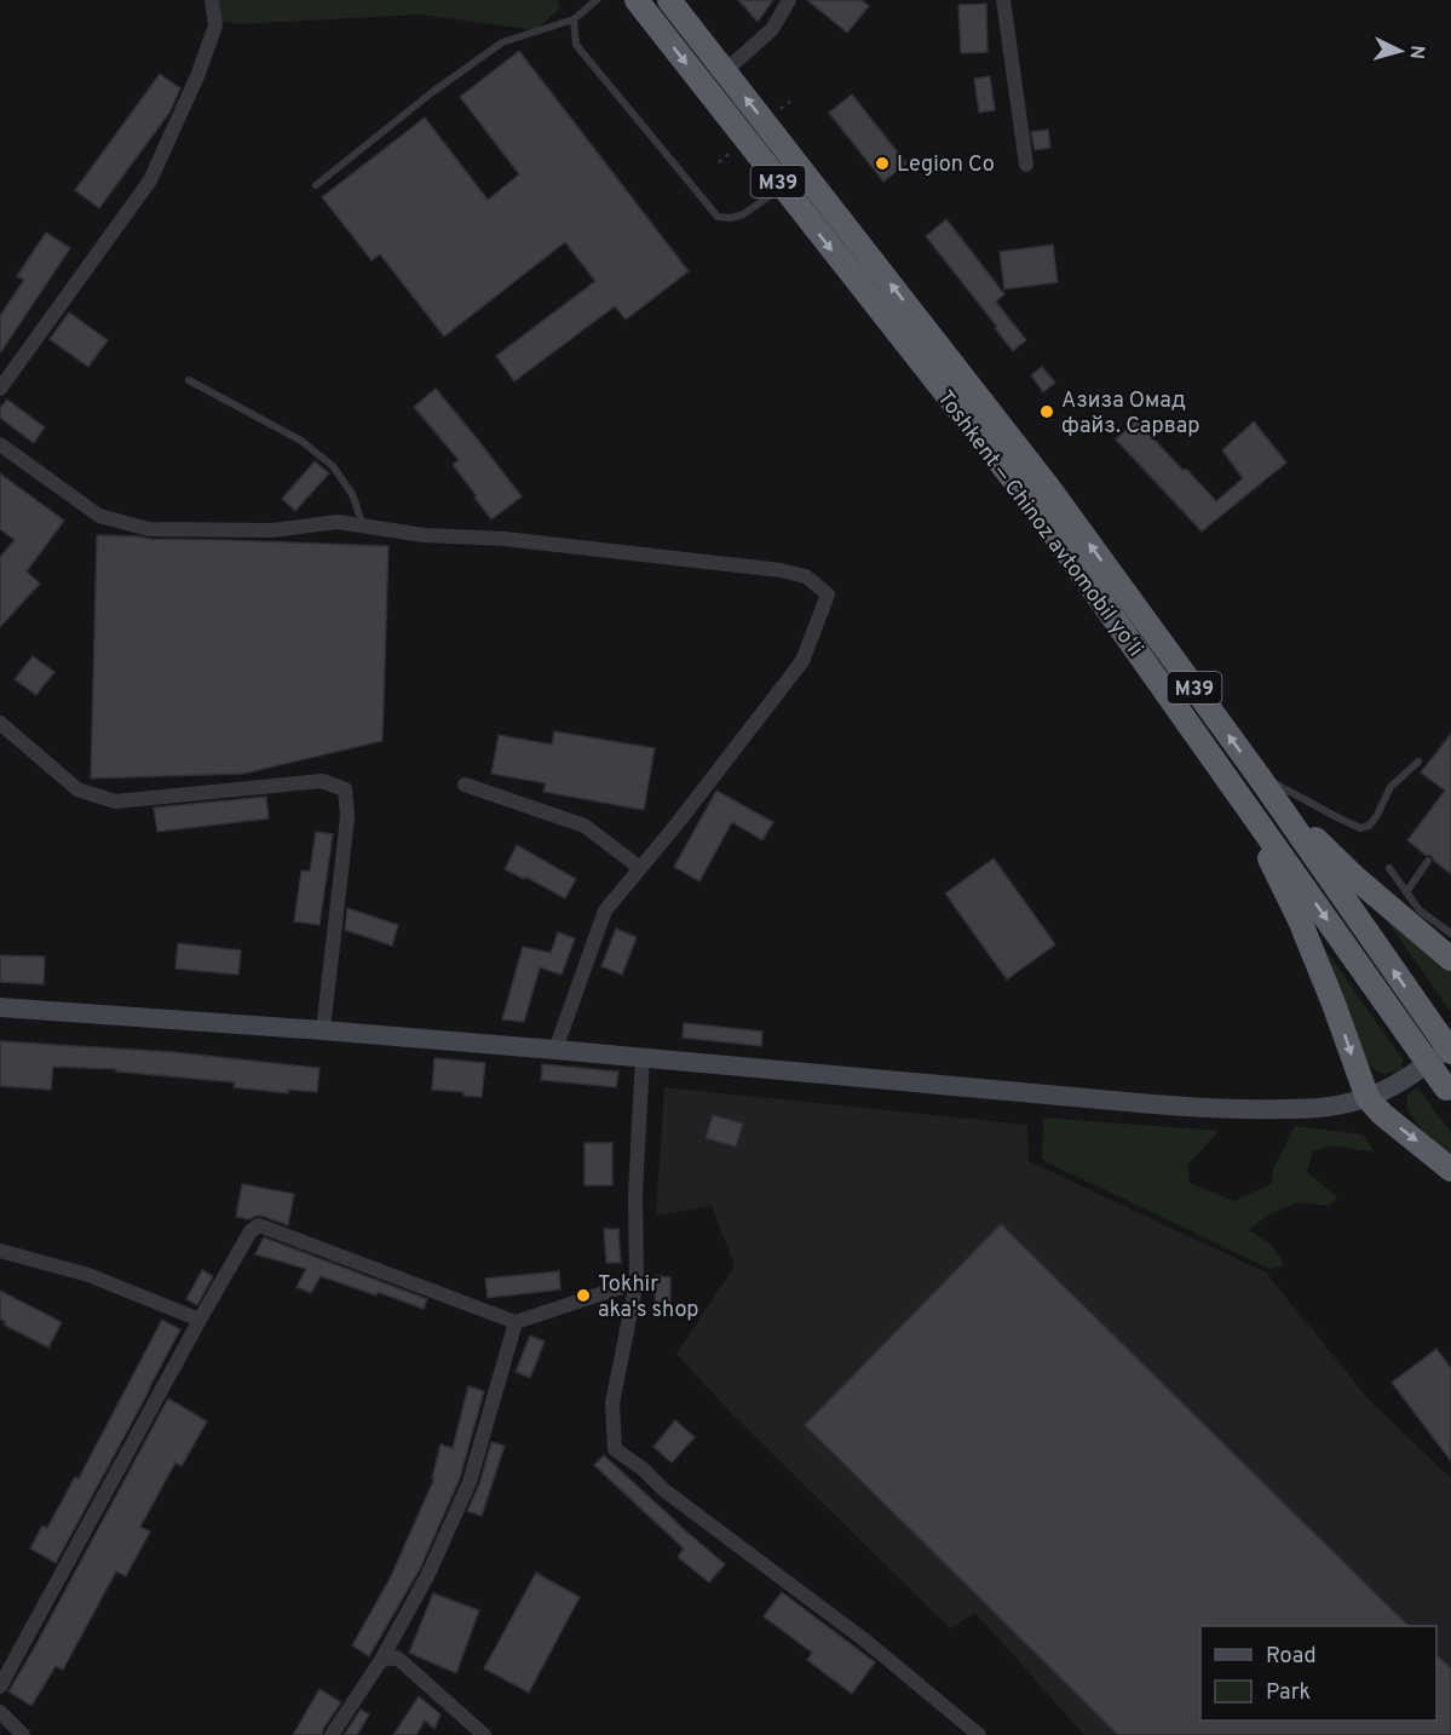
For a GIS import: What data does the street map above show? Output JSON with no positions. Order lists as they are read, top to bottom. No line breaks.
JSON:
{"streets":{"highway":["M39","Toshkent — Chinoz avtomobil yoʻli"]},"places":["Legion Co","Азиза Омад файз. Сарвар","Tokhir aka's shop"],"legend":["Road","Park"],"north":"right"}
